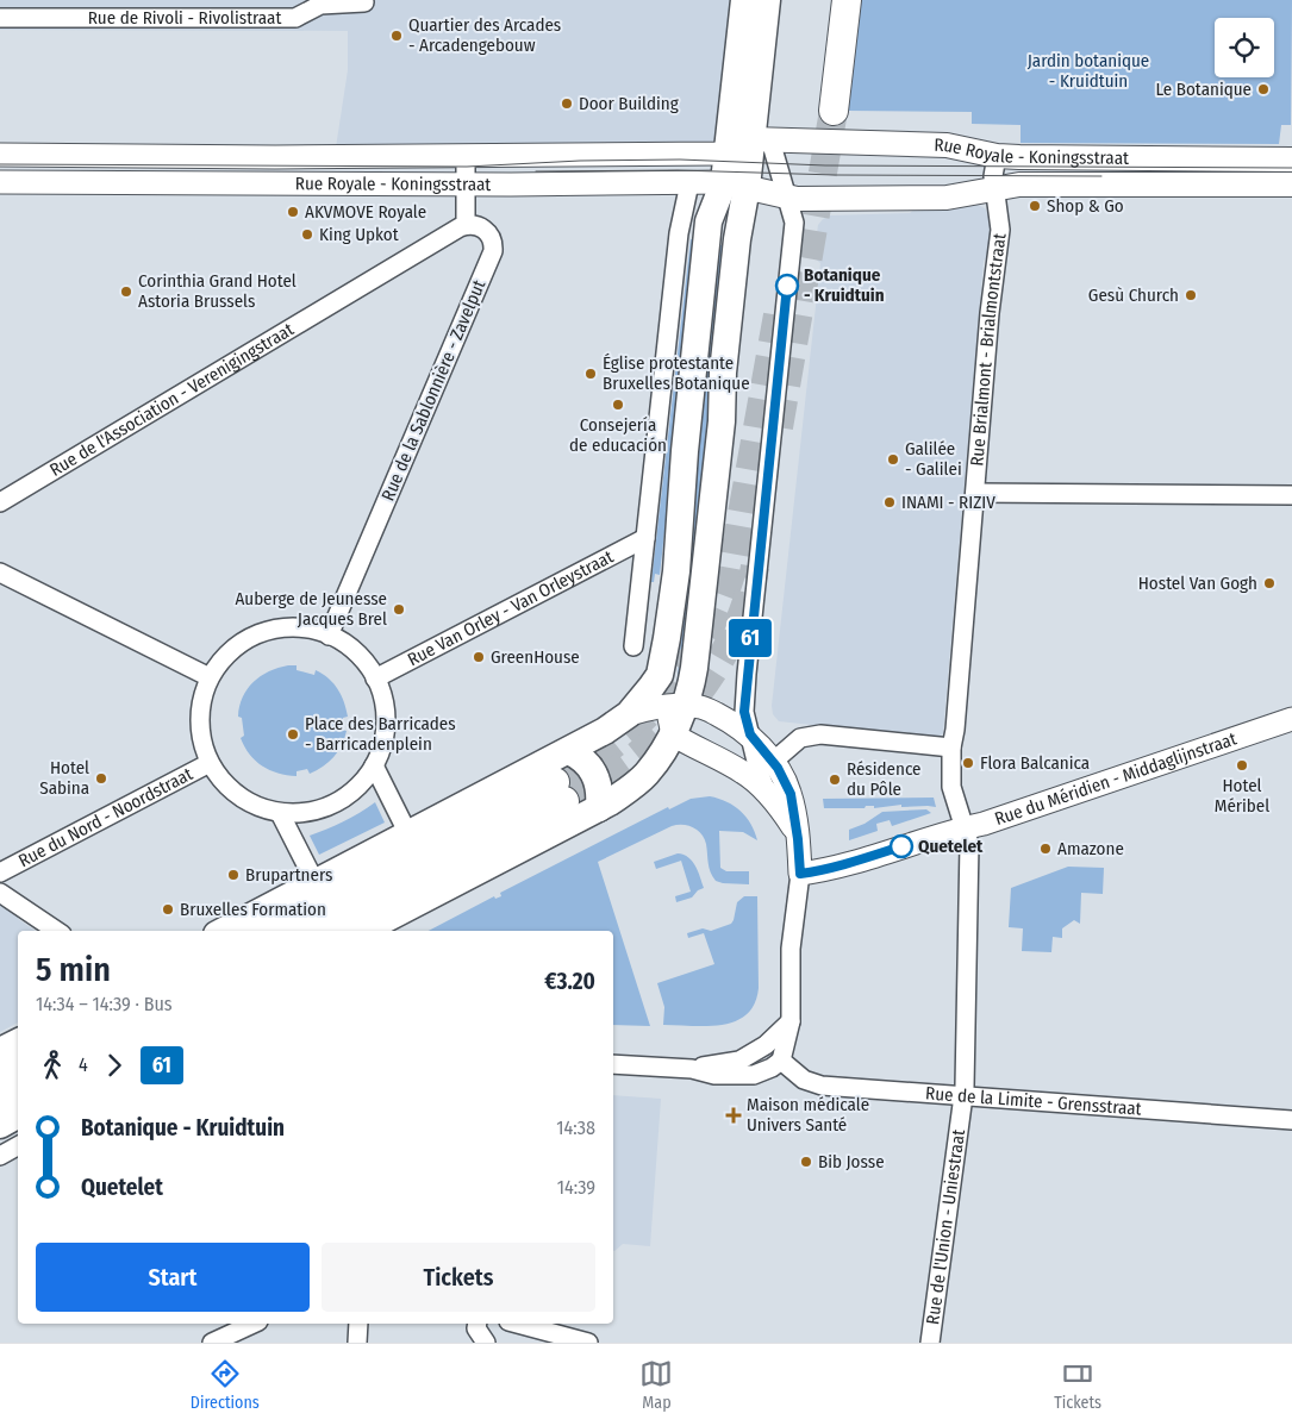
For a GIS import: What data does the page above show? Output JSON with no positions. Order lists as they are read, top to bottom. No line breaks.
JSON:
{"streets":{"main road":["Rue Royale - Koningsstraat"],"street":["Rue de Rivoli - Rivolistraat","Rue Brialmont - Brialmontstraat","Rue de la Sablonnière - Zavelput","Rue de l'Association - Verenigingstraat","Rue Van Orley - Van Orleystraat","Rue du Méridien - Middaglijnstraat","Rue du Nord - Noordstraat","Rue de la Limite - Grensstraat","Rue de l'Union - Uniestraat"]},"crossings":[["Rue Royale - Koningsstraat","Rue Brialmont - Brialmontstraat"],["Rue Brialmont - Brialmontstraat","Rue du Méridien - Middaglijnstraat"],["Rue Brialmont - Brialmontstraat","Rue de l'Union - Uniestraat"],["Rue de la Sablonnière - Zavelput","Rue de l'Association - Verenigingstraat"],["Rue de la Sablonnière - Zavelput","Rue Van Orley - Van Orleystraat"],["Rue de la Sablonnière - Zavelput","Rue du Nord - Noordstraat"],["Rue Van Orley - Van Orleystraat","Rue du Nord - Noordstraat"],["Rue du Méridien - Middaglijnstraat","Rue de l'Union - Uniestraat"],["Rue de la Limite - Grensstraat","Rue de l'Union - Uniestraat"]],"parks":["Jardin botanique - Kruidtuin"],"places":{"other":["Quartier des Arcades - Arcadengebouw","Le Botanique","Door Building","Shop & Go","AKVMOVE Royale","King Upkot","Botanique - Kruidtuin","Corinthia Grand Hotel Astoria Brussels","Gesù Church","Église protestante Bruxelles Botanique","Consejería de educación","Galilée - Galilei","INAMI - RIZIV","Hostel Van Gogh","Auberge de Jeunesse Jacques Brel","GreenHouse","Place des Barricades - Barricadenplein","Flora Balcanica","Hotel Méribel","Hotel Sabina","Résidence du Pôle","Quetelet","Amazone","Brupartners","Bruxelles Formation","Bib Josse"],"health":["Maison médicale Univers Santé"]},"lines":["bus line 61"],"page":{"on_map":"61","heading":["5 min","14:34 – 14:39 · Bus","€3.20"],"legs":["4","61"],"list":[{"name":"Botanique - Kruidtuin","value":"14:38"},{"name":"Quetelet","value":"14:39"}],"buttons":["Start","Tickets"],"tabs":["Directions","Map","Tickets"]}}
